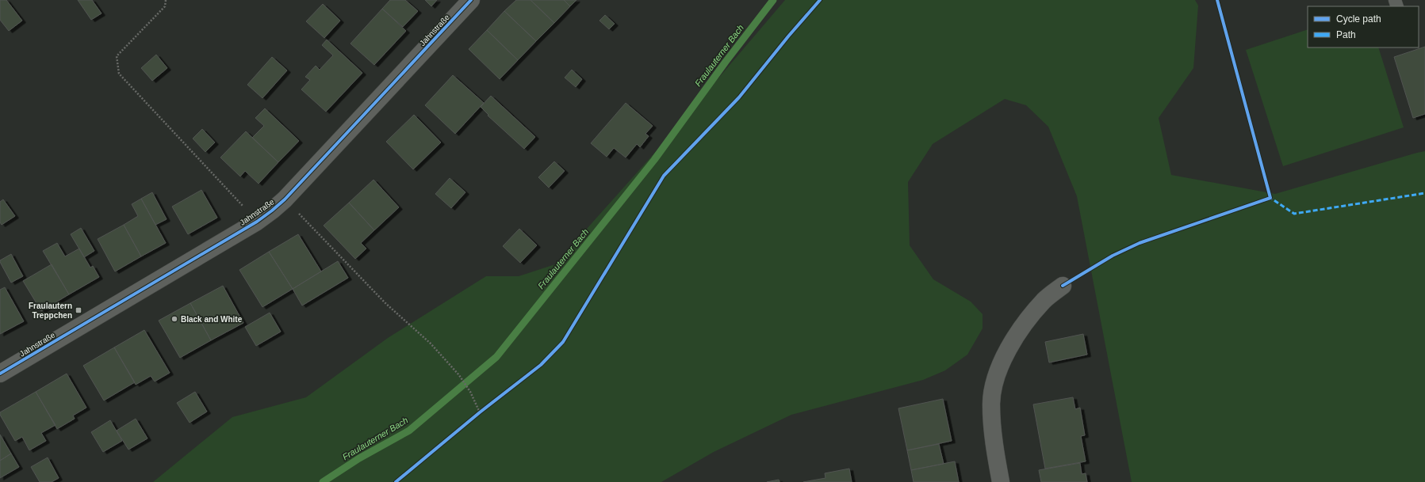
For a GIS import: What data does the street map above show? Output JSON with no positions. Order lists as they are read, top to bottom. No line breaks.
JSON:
{"streets":{"street":["Jahnstraße"]},"water":["Fraulauterner Bach"],"places":{"transit":["Fraulautern Treppchen"],"other":["Black and White"]},"legend":["Cycle path","Path"]}
